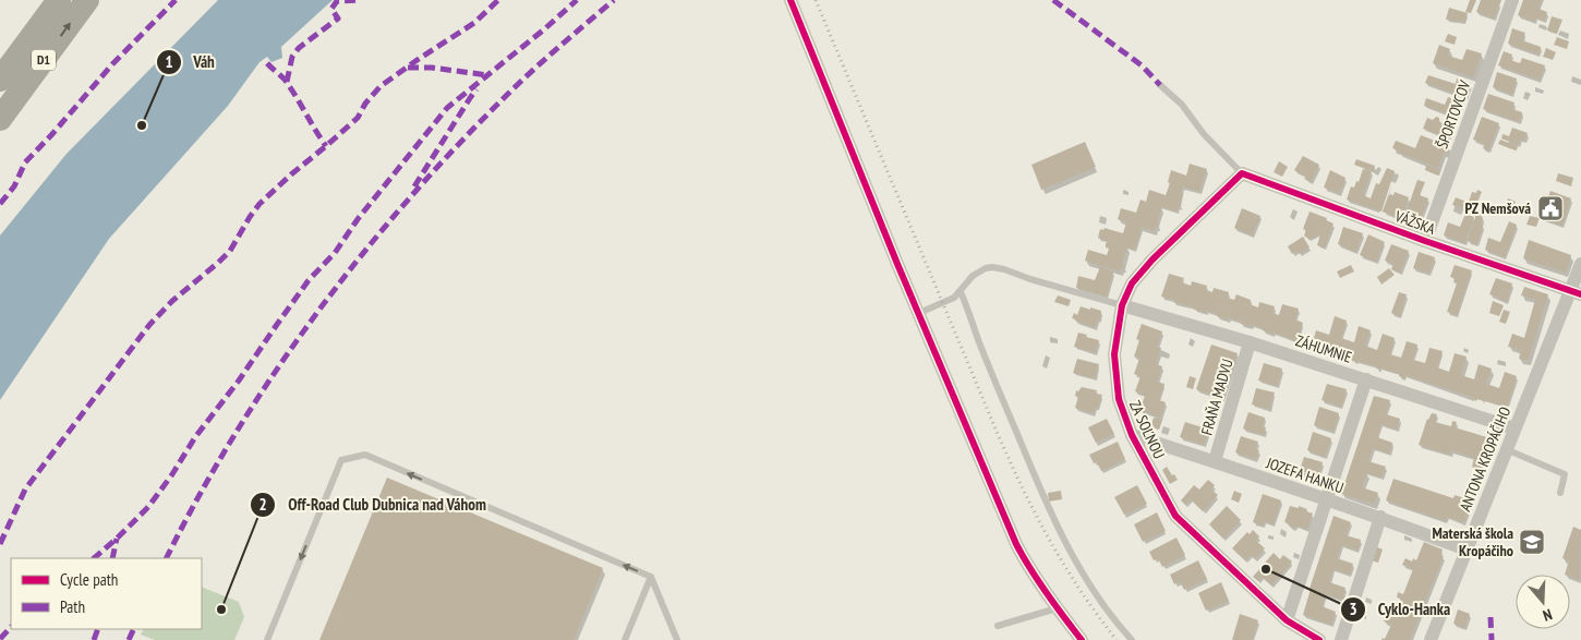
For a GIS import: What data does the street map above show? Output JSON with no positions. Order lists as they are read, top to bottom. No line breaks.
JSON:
{"streets":{"highway":["D1"],"street":["ŠPORTOVCOV","VÁŽSKA","ZÁHUMNIE","FRAŇA MADVU","ZA SOĽNOU","ANTONA KROPÁČIHO","JOZEFA HANKU"]},"crossings":[["ŠPORTOVCOV","VÁŽSKA"],["VÁŽSKA","ZA SOĽNOU"],["VÁŽSKA","ANTONA KROPÁČIHO"],["ZÁHUMNIE","FRAŇA MADVU"],["ZÁHUMNIE","ZA SOĽNOU"],["ZÁHUMNIE","ANTONA KROPÁČIHO"],["FRAŇA MADVU","JOZEFA HANKU"],["ZA SOĽNOU","JOZEFA HANKU"],["ANTONA KROPÁČIHO","JOZEFA HANKU"]],"places":{"other":["Váh","Cyklo-Hanka","Off-Road Club Dubnica nad Váhom"],"public building":["PZ Nemšová"],"school or university":["Materská škola Kropáčiho"]},"legend":["Cycle path","Path"],"north":"bottom"}
